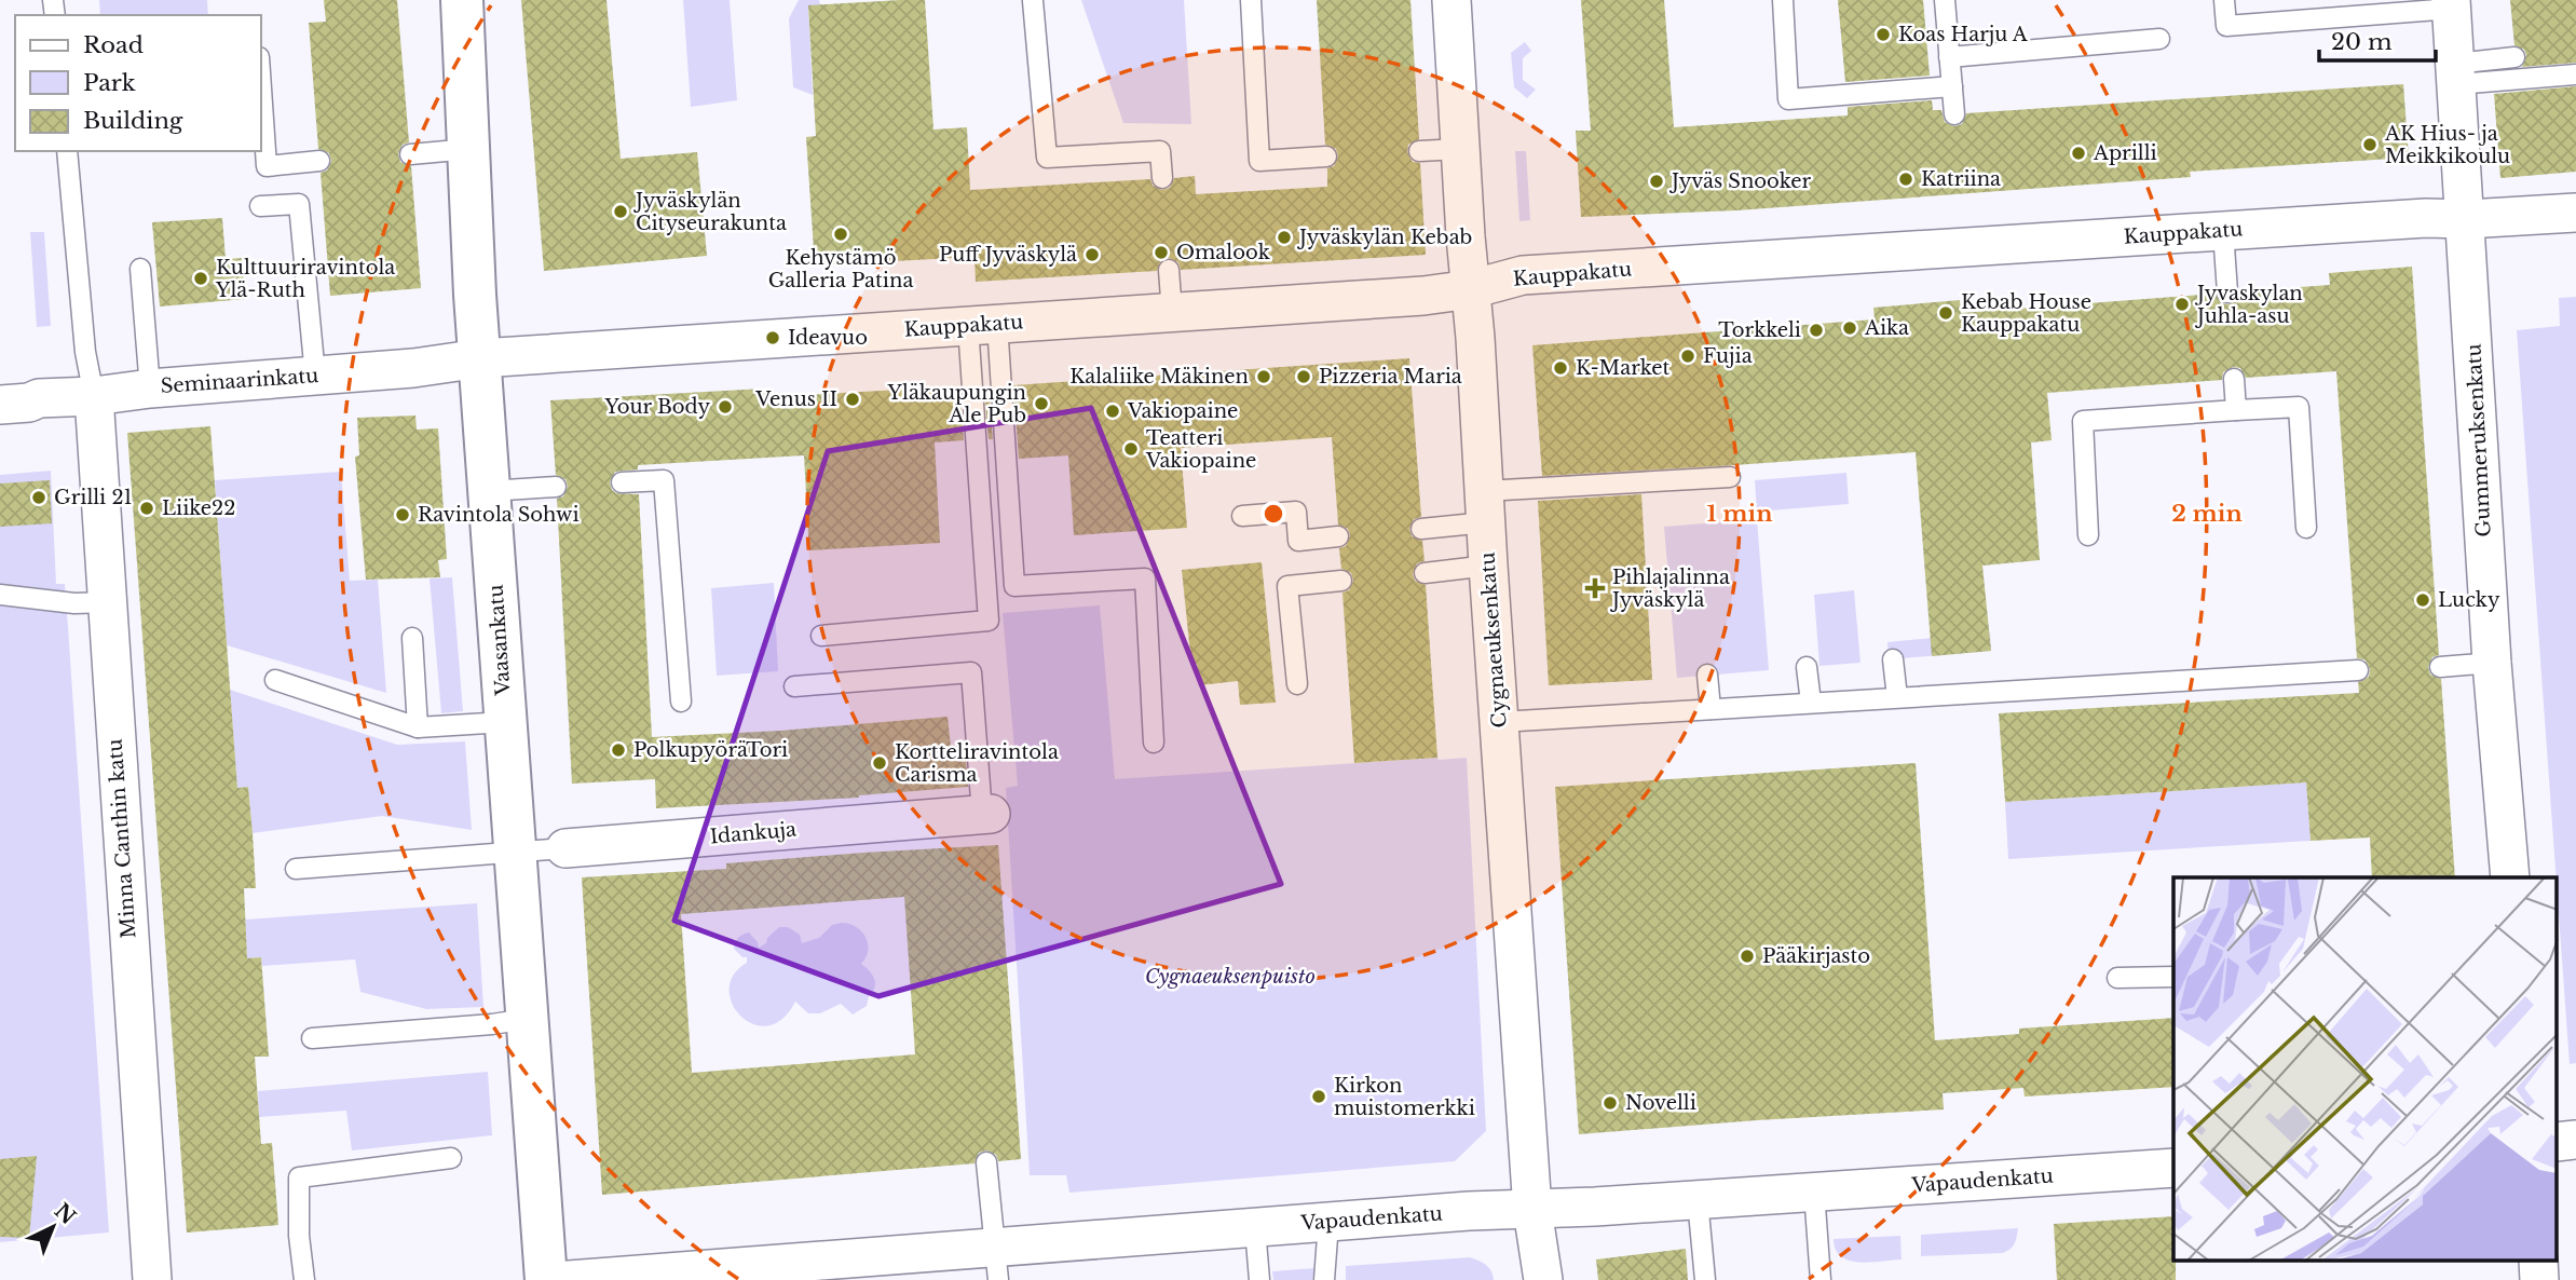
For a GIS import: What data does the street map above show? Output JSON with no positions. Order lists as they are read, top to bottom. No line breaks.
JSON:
{"streets":{"main road":["Vaasankatu"],"street":["Kauppakatu","Seminaarinkatu","Gummeruksenkatu","Cygnaeuksenkatu","Idankuja","Minna Canthin katu","Vapaudenkatu"]},"crossings":[["Kauppakatu","Seminaarinkatu"],["Kauppakatu","Gummeruksenkatu"],["Kauppakatu","Vaasankatu"],["Kauppakatu","Cygnaeuksenkatu"],["Seminaarinkatu","Vaasankatu"],["Seminaarinkatu","Minna Canthin katu"],["Vaasankatu","Idankuja"],["Cygnaeuksenkatu","Vapaudenkatu"]],"parks":["Cygnaeuksenpuisto"],"places":{"other":["Koas Harju A","AK Hius- ja Meikkikoulu","Aprilli","Katriina","Jyväs Snooker","Jyväskylän Cityseurakunta","Kehystämö Galleria Patina","Jyväskylän Kebab","Omalook","Puff Jyväskylä","Kulttuuriravintola Ylä-Ruth","Jyvaskylan Juhla-asu","Kebab House Kauppakatu","Aika","Torkkeli","Ideavuo","Fujia","K-Market","Kalaliike Mäkinen","Pizzeria Maria","Venus II","Yläkaupungin Ale Pub","Your Body","Vakiopaine","Teatteri Vakiopaine","Grilli 21","Liike22","Ravintola Sohwi","Lucky","PolkupyöräTori","Kortteliravintola Carisma","Pääkirjasto","Kirkon muistomerkki","Novelli"],"health":["Pihlajalinna Jyväskylä"]},"legend":["Road","Park","Building"],"scale_bar":"20 m","north":"top right","rings":["1 min","2 min"]}
